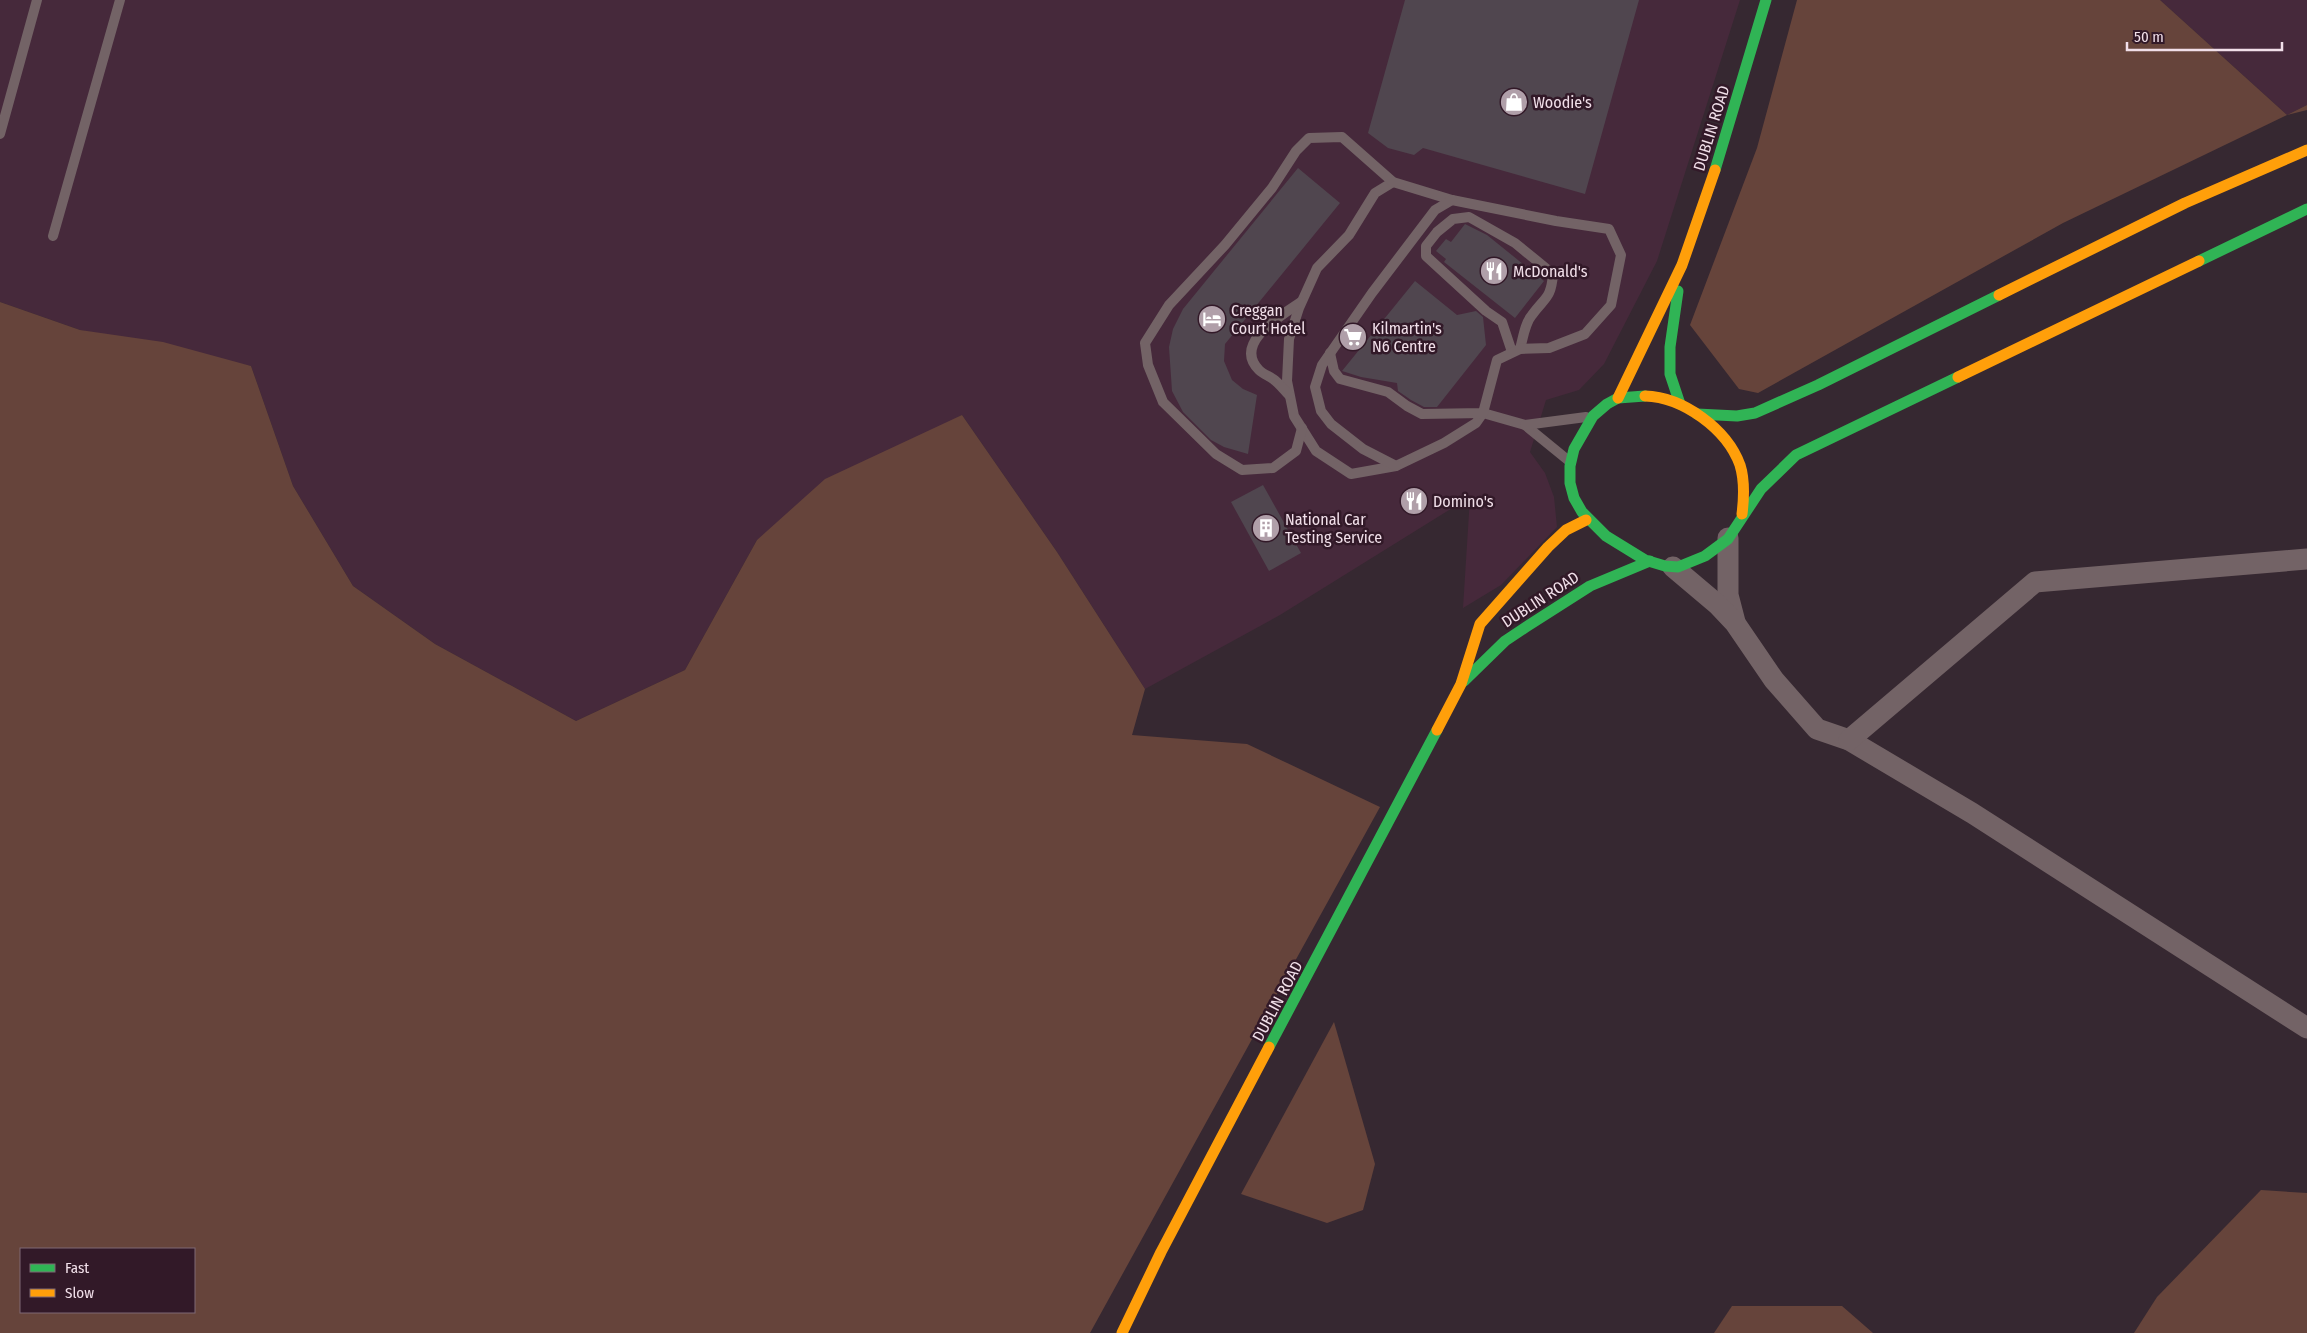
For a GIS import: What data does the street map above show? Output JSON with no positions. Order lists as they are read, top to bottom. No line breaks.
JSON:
{"streets":{"main road":["DUBLIN ROAD"]},"places":{"shop":["Woodie's"],"restaurant":["McDonald's","Domino's"],"hotel":["Creggan Court Hotel"],"supermarket":["Kilmartin's N6 Centre"],"building":["National Car Testing Service"]},"legend":["Fast","Slow"],"scale_bar":"50 m"}
